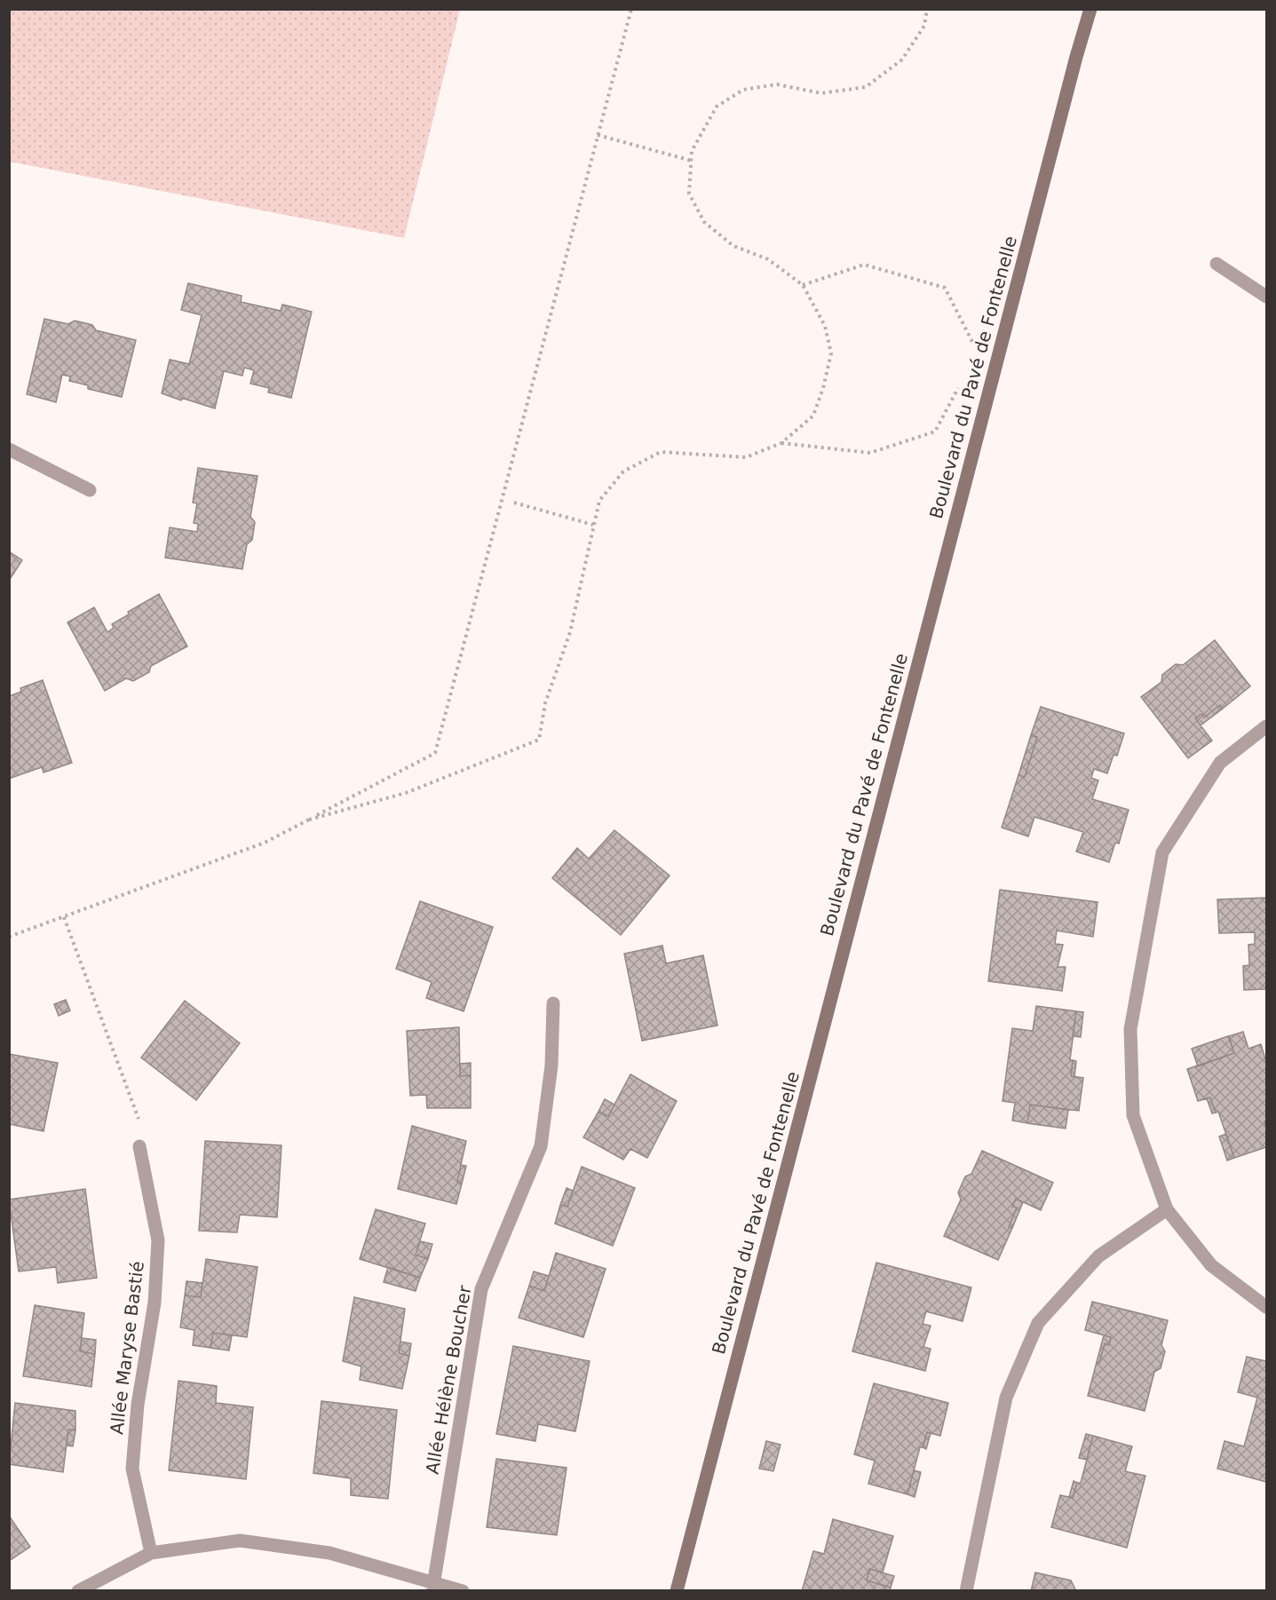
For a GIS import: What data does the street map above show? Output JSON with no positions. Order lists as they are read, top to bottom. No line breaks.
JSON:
{"streets":{"main road":["Boulevard du Pavé de Fontenelle"],"street":["Allée Maryse Bastié","Allée Hélène Boucher"]}}
